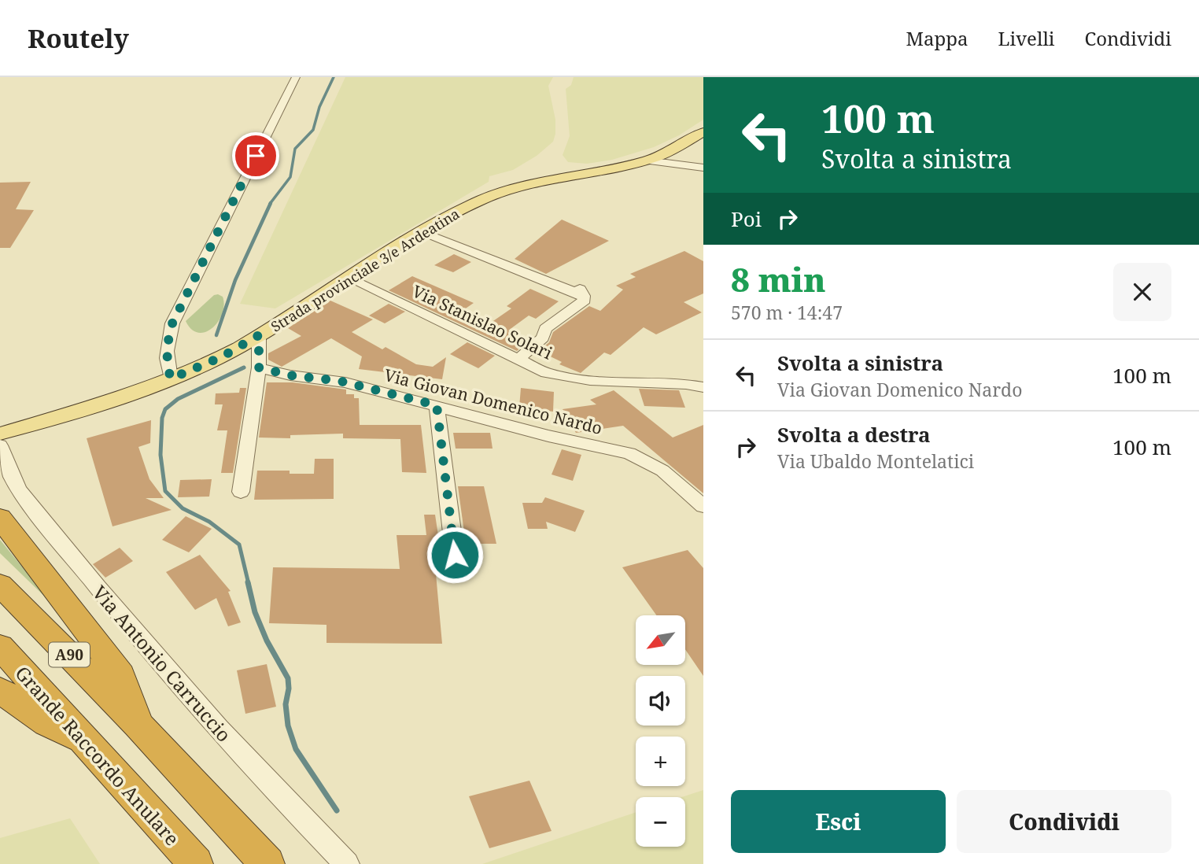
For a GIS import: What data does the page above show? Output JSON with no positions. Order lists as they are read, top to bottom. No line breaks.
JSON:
{"streets":{"highway":["A90","Grande Raccordo Anulare"],"main road":["Strada provinciale 3/e Ardeatina"],"street":["Via Stanislao Solari","Via Giovan Domenico Nardo","Via Antonio Carruccio"]},"crossings":[["Strada provinciale 3/e Ardeatina","Via Stanislao Solari"]],"north":"bottom left","page":{"header":"Routely","nav":["Mappa","Livelli","Condividi"],"turn":["100 m","Svolta a sinistra"],"then":"Poi","heading":["8 min","570 m · 14:47"],"list":[{"name":"Svolta a sinistra","note":"Via Giovan Domenico Nardo","value":"100 m"},{"name":"Svolta a destra","note":"Via Ubaldo Montelatici","value":"100 m"}],"map_buttons":["+","−"],"buttons":["Esci","Condividi"]}}
